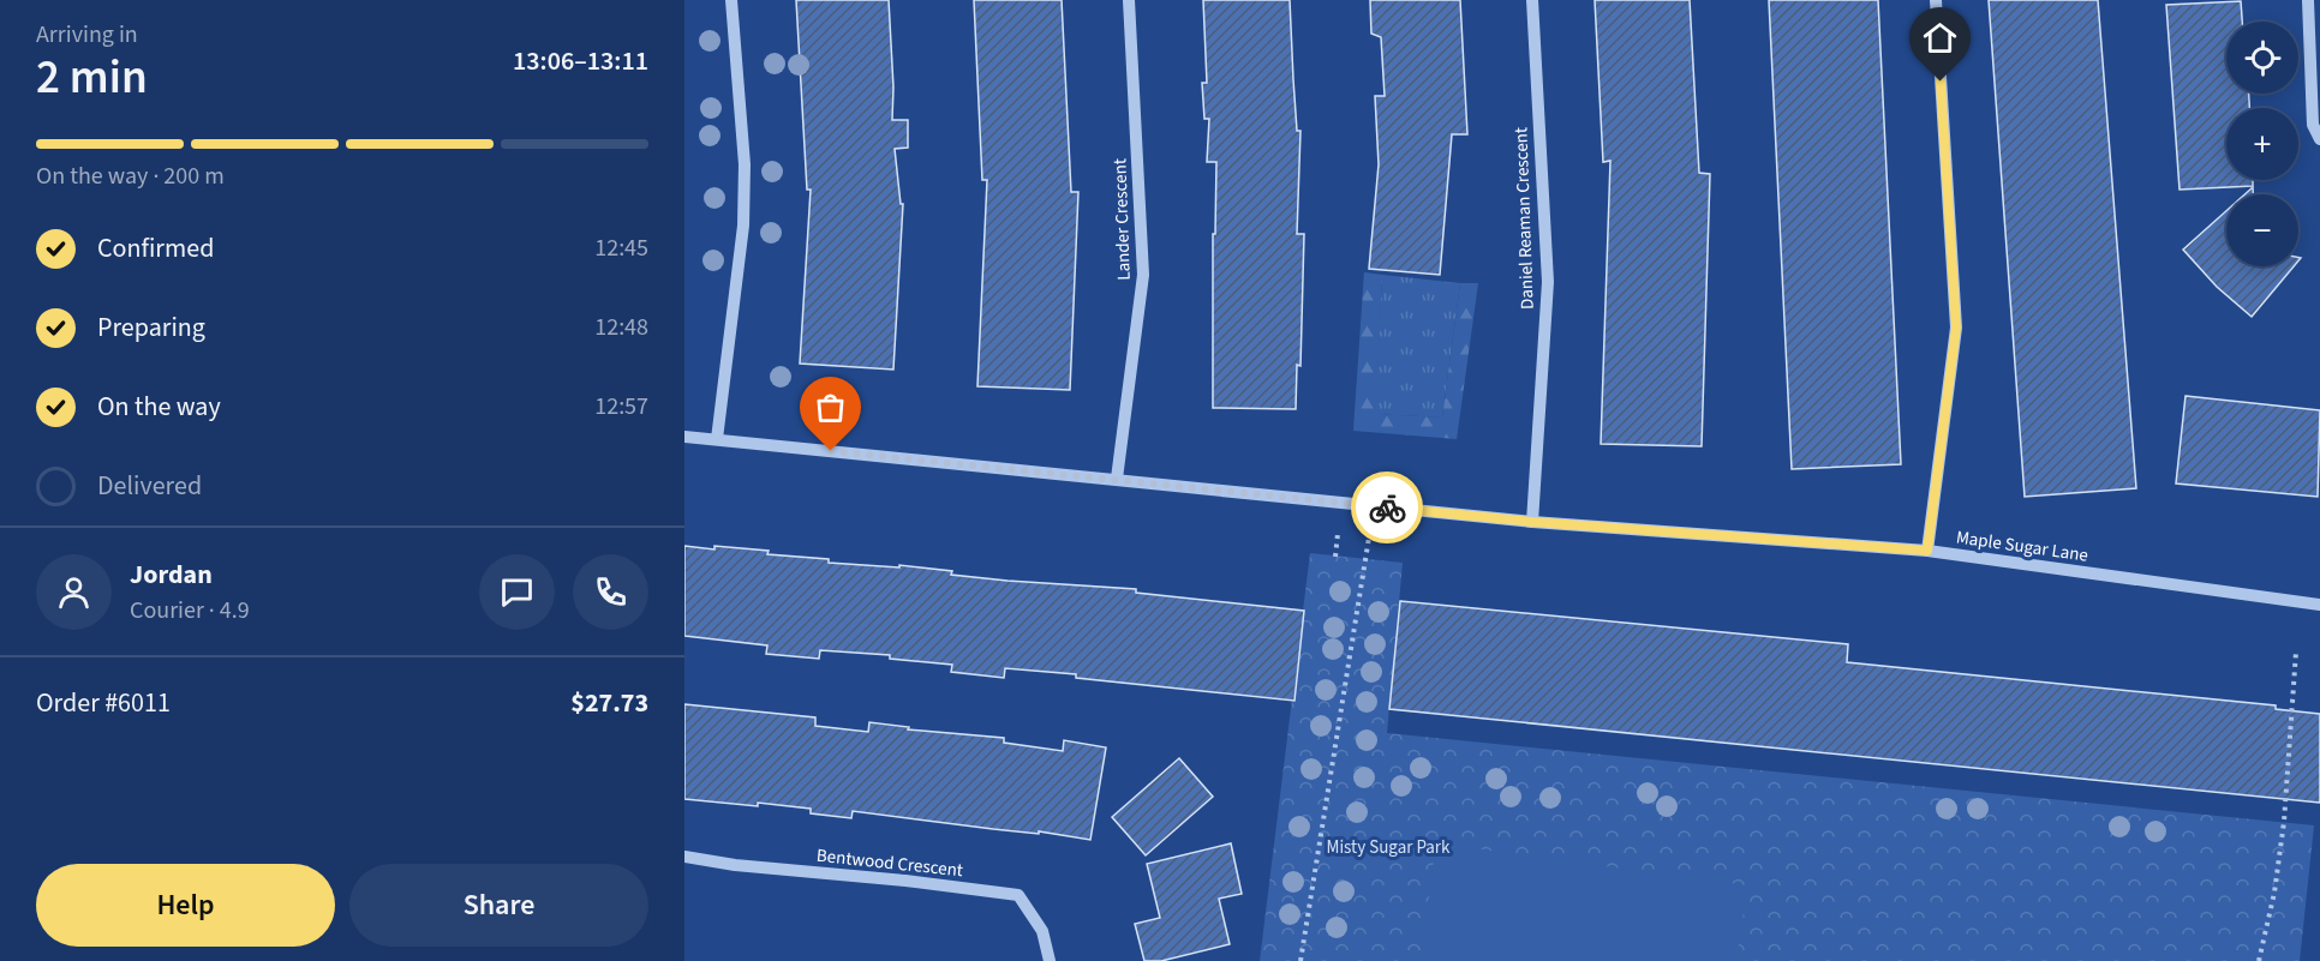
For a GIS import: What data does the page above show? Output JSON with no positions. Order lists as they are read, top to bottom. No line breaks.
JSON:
{"streets":{"street":["Daniel Reaman Crescent","Lander Crescent","Maple Sugar Lane","Bentwood Crescent"]},"crossings":[["Daniel Reaman Crescent","Maple Sugar Lane"],["Lander Crescent","Maple Sugar Lane"]],"parks":["Misty Sugar Park"],"page":{"heading":["2 min","Arriving in","13:06–13:11"],"panel":["Jordan","Courier · 4.9","Order #6011","$27.73"],"map_buttons":["+","−"],"bar":"On the way · 200 m","list":[["Confirmed","12:45"],["Preparing","12:48"],["On the way","12:57"],"Delivered"],"buttons":["Help","Share"]}}
